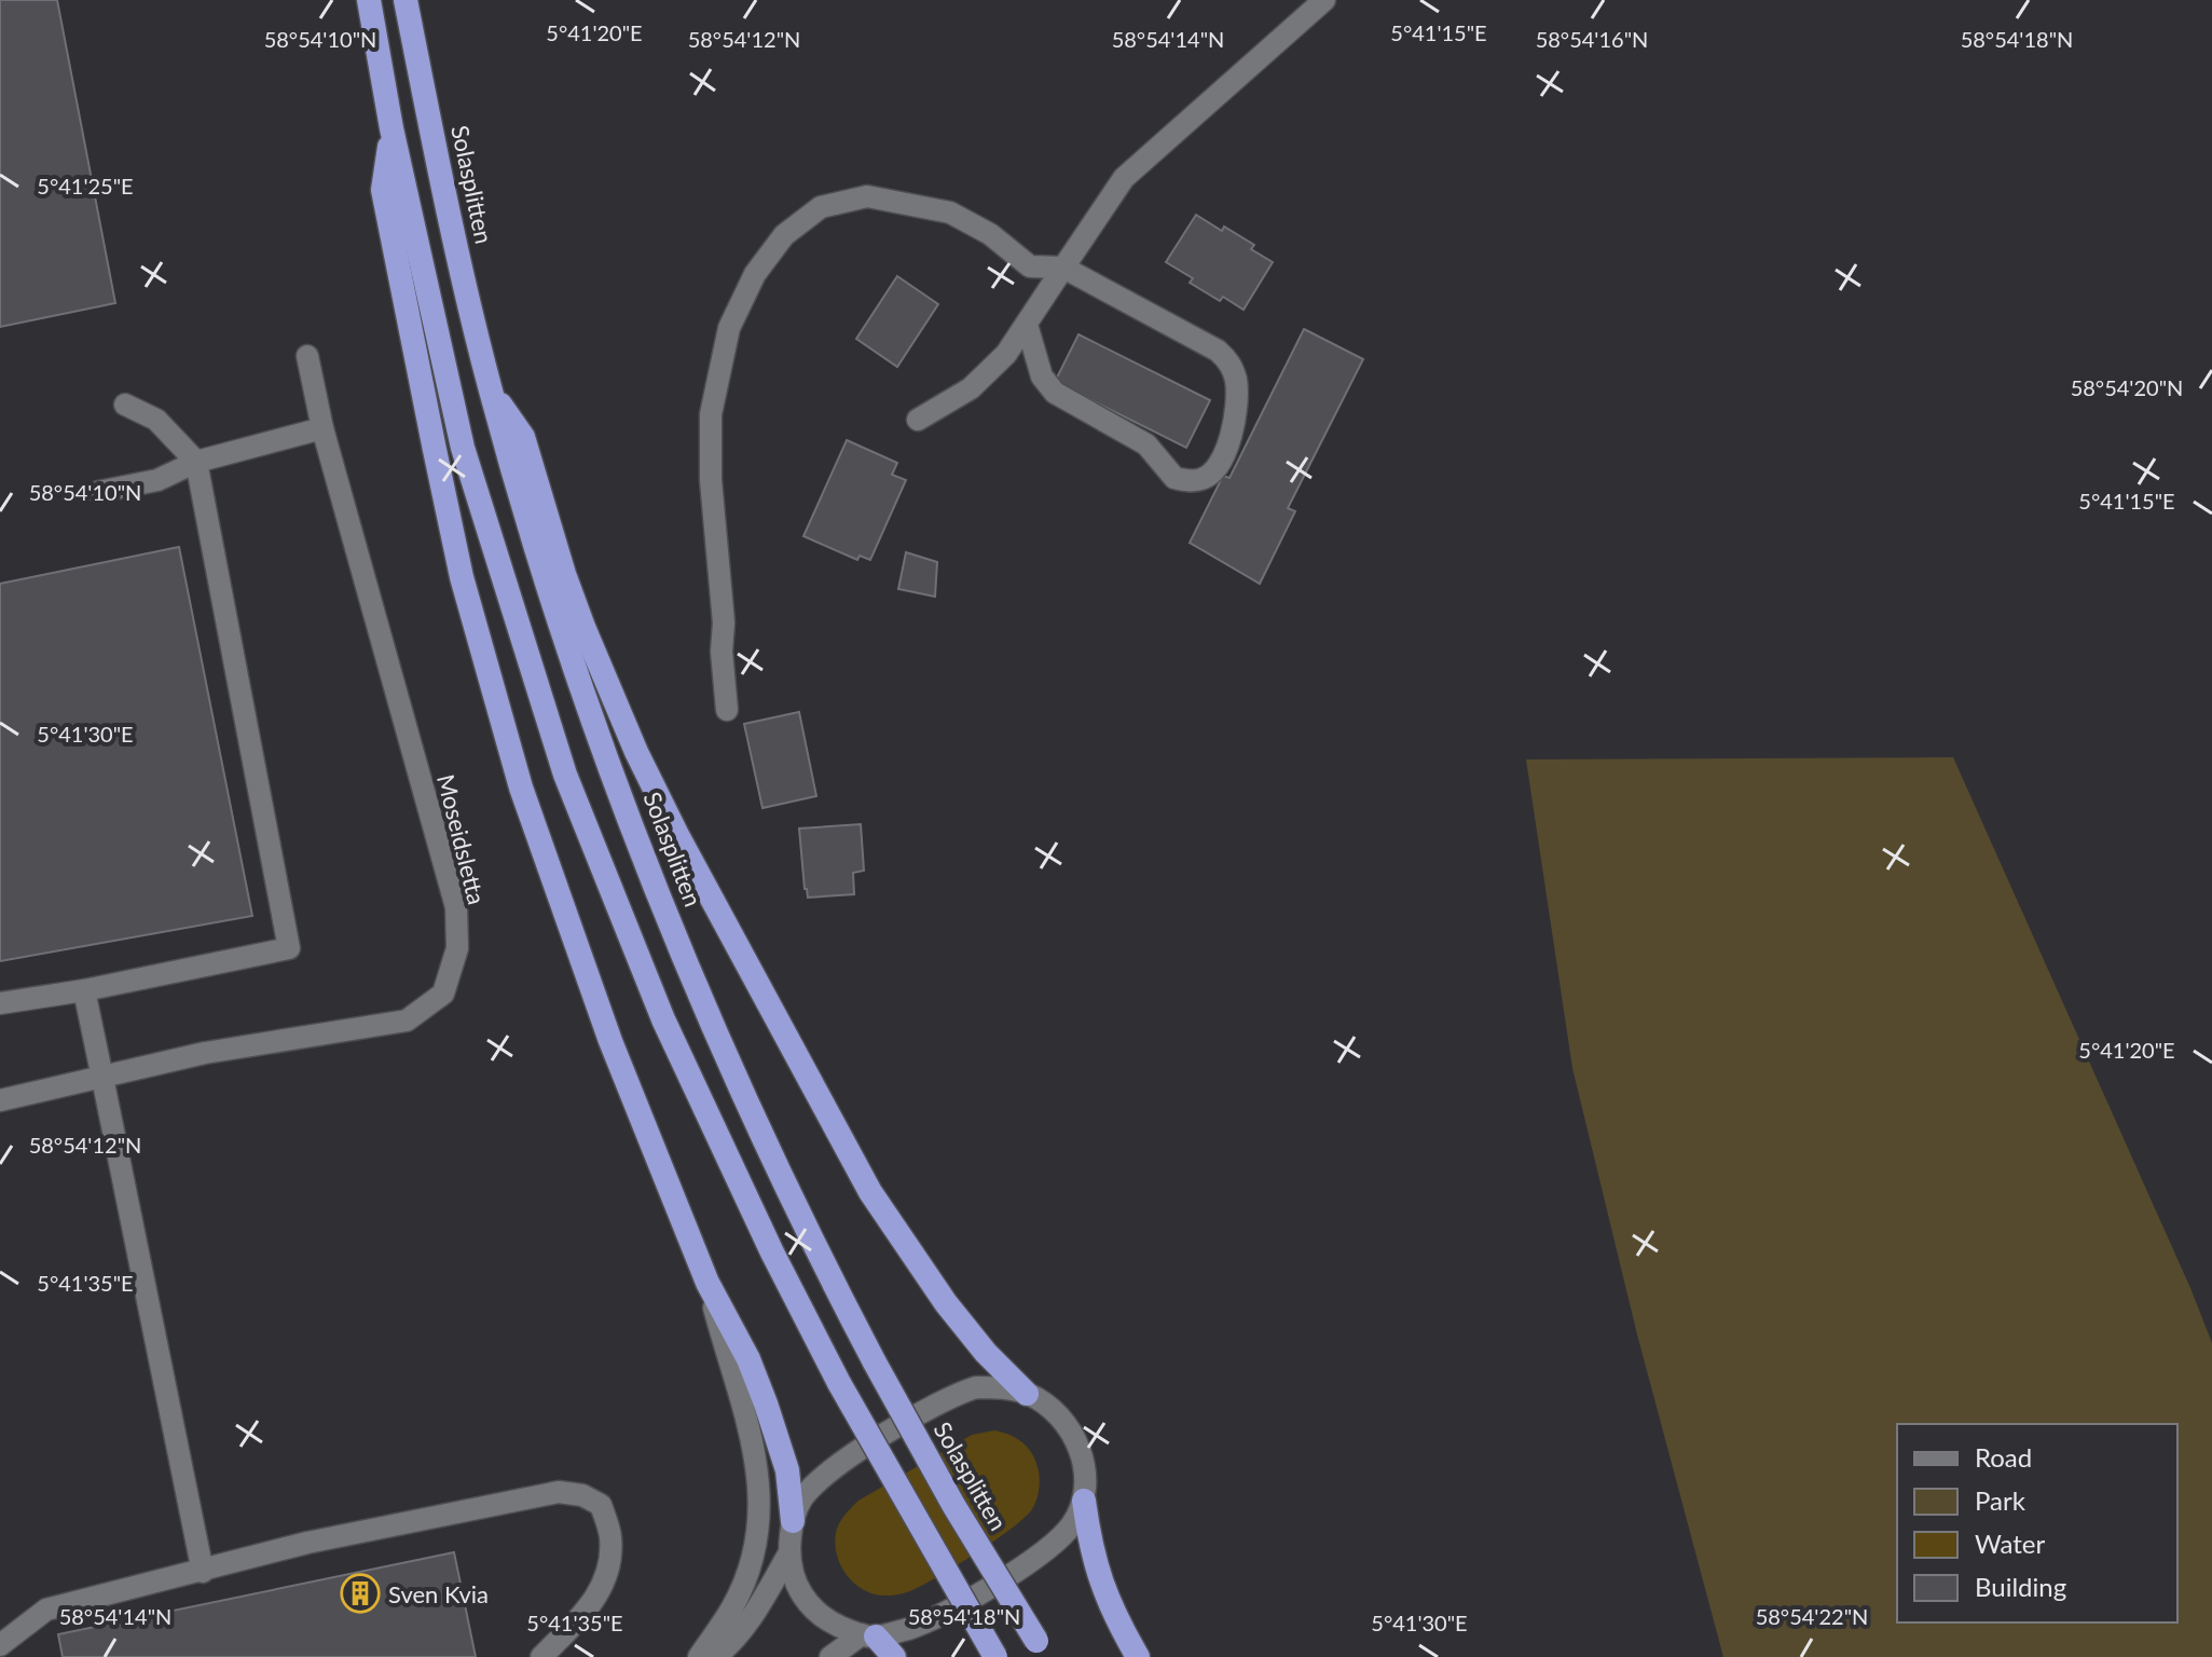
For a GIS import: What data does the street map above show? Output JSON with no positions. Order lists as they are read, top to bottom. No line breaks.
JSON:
{"streets":{"highway":["Solasplitten"],"street":["Moseidsletta"]},"places":{"building":["Sven Kvia"]},"legend":["Road","Park","Water","Building"],"coordinates":["5°41'20\"E","5°41'15\"E","58°54'10\"N","58°54'12\"N","58°54'14\"N","58°54'16\"N","58°54'18\"N","5°41'25\"E","58°54'20\"N","5°41'30\"E","5°41'35\"E","58°54'22\"N"]}
